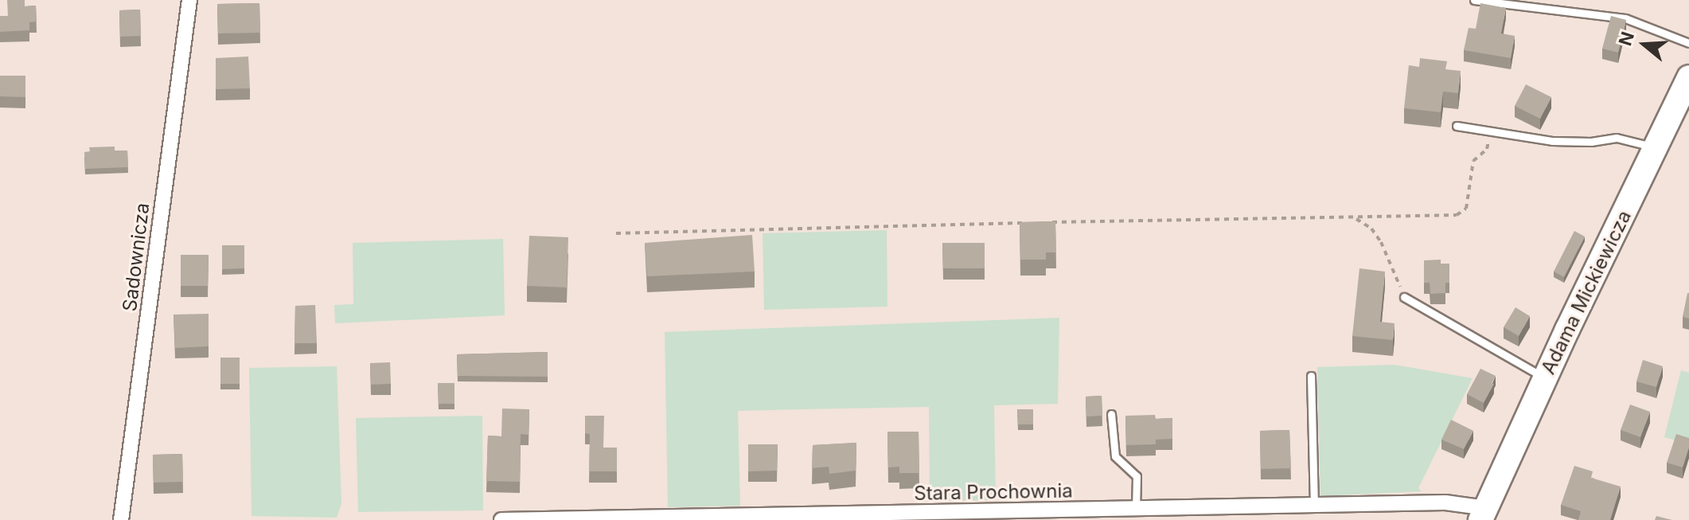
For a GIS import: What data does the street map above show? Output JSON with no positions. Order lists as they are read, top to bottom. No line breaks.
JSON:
{"streets":{"main road":["Adama Mickiewicza"],"street":["Sadownicza","Stara Prochownia"]},"crossings":[["Adama Mickiewicza","Stara Prochownia"]],"north":"left"}
